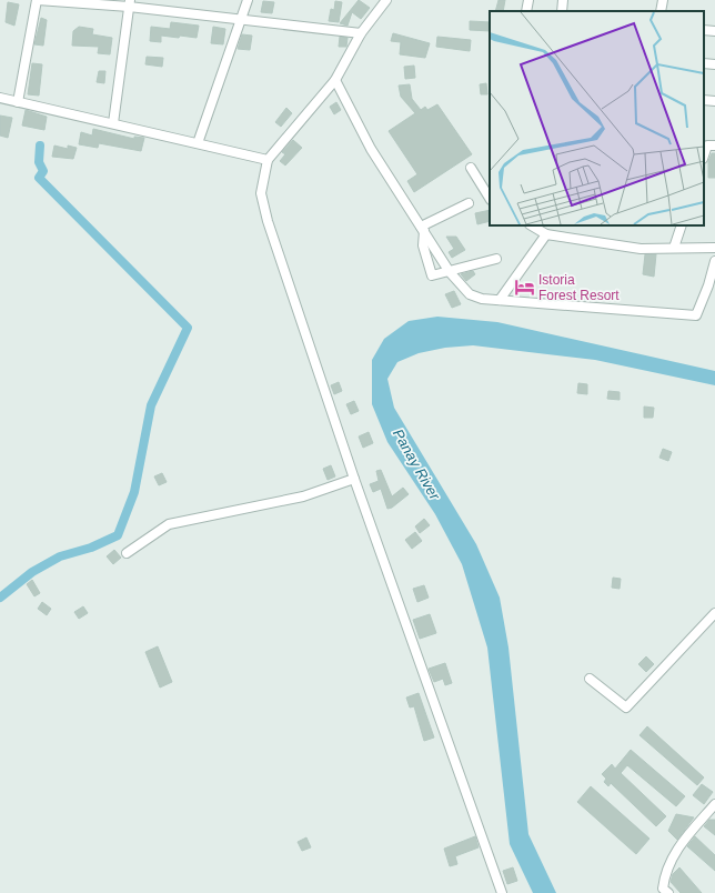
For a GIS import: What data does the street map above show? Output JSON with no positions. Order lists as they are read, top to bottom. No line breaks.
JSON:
{"water":["Panay River"],"places":{"hotel":["Istoria Forest Resort"]}}
